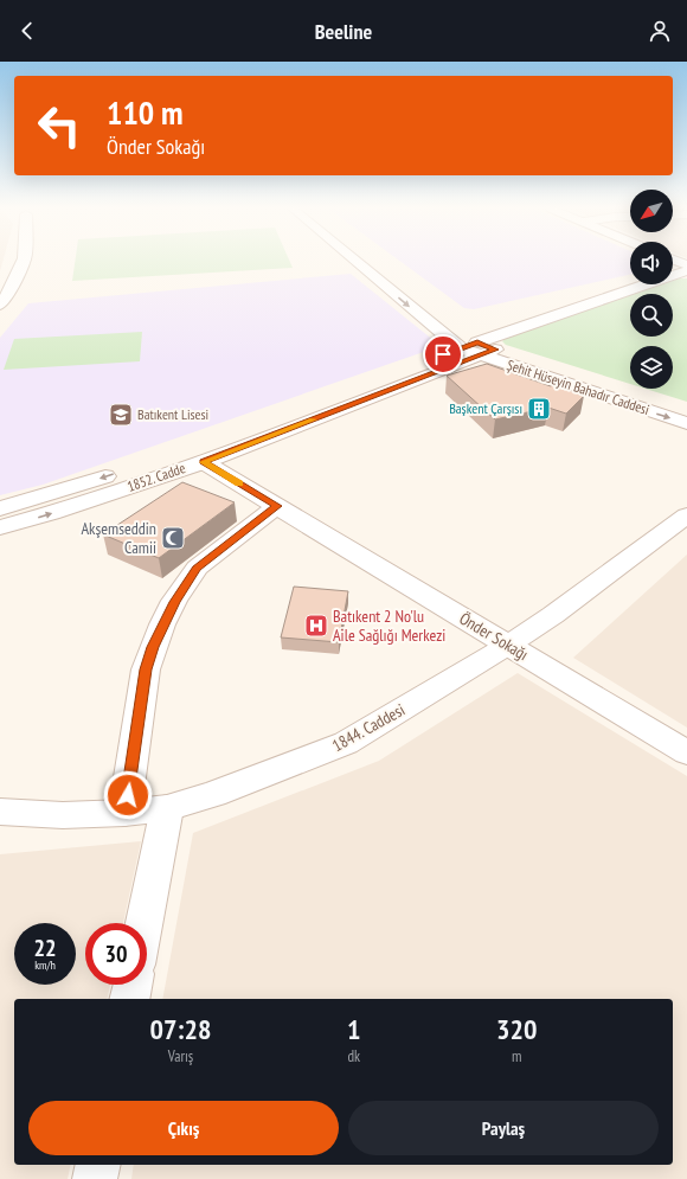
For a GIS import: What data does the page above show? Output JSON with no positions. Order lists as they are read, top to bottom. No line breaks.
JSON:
{"streets":{"street":["Şehit Hüseyin Bahadır Caddesi","1852. Cadde","Önder Sokağı","1844. Caddesi"]},"crossings":[["Şehit Hüseyin Bahadır Caddesi","1852. Cadde"],["1852. Cadde","Önder Sokağı"],["Önder Sokağı","1844. Caddesi"]],"places":{"building":["Başkent Çarşısı"],"school or university":["Batıkent Lisesi"],"mosque":["Akşemseddin Camii"],"hospital":["Batıkent 2 No'lu Aile Sağlığı Merkezi"]},"north":"bottom left","page":{"header":"Beeline","turn":["110 m","Önder Sokağı"],"speed":"22 km/h","limit":"30","eta":["07:28","Varış","1","dk","320","m"],"buttons":["Çıkış","Paylaş"]}}
